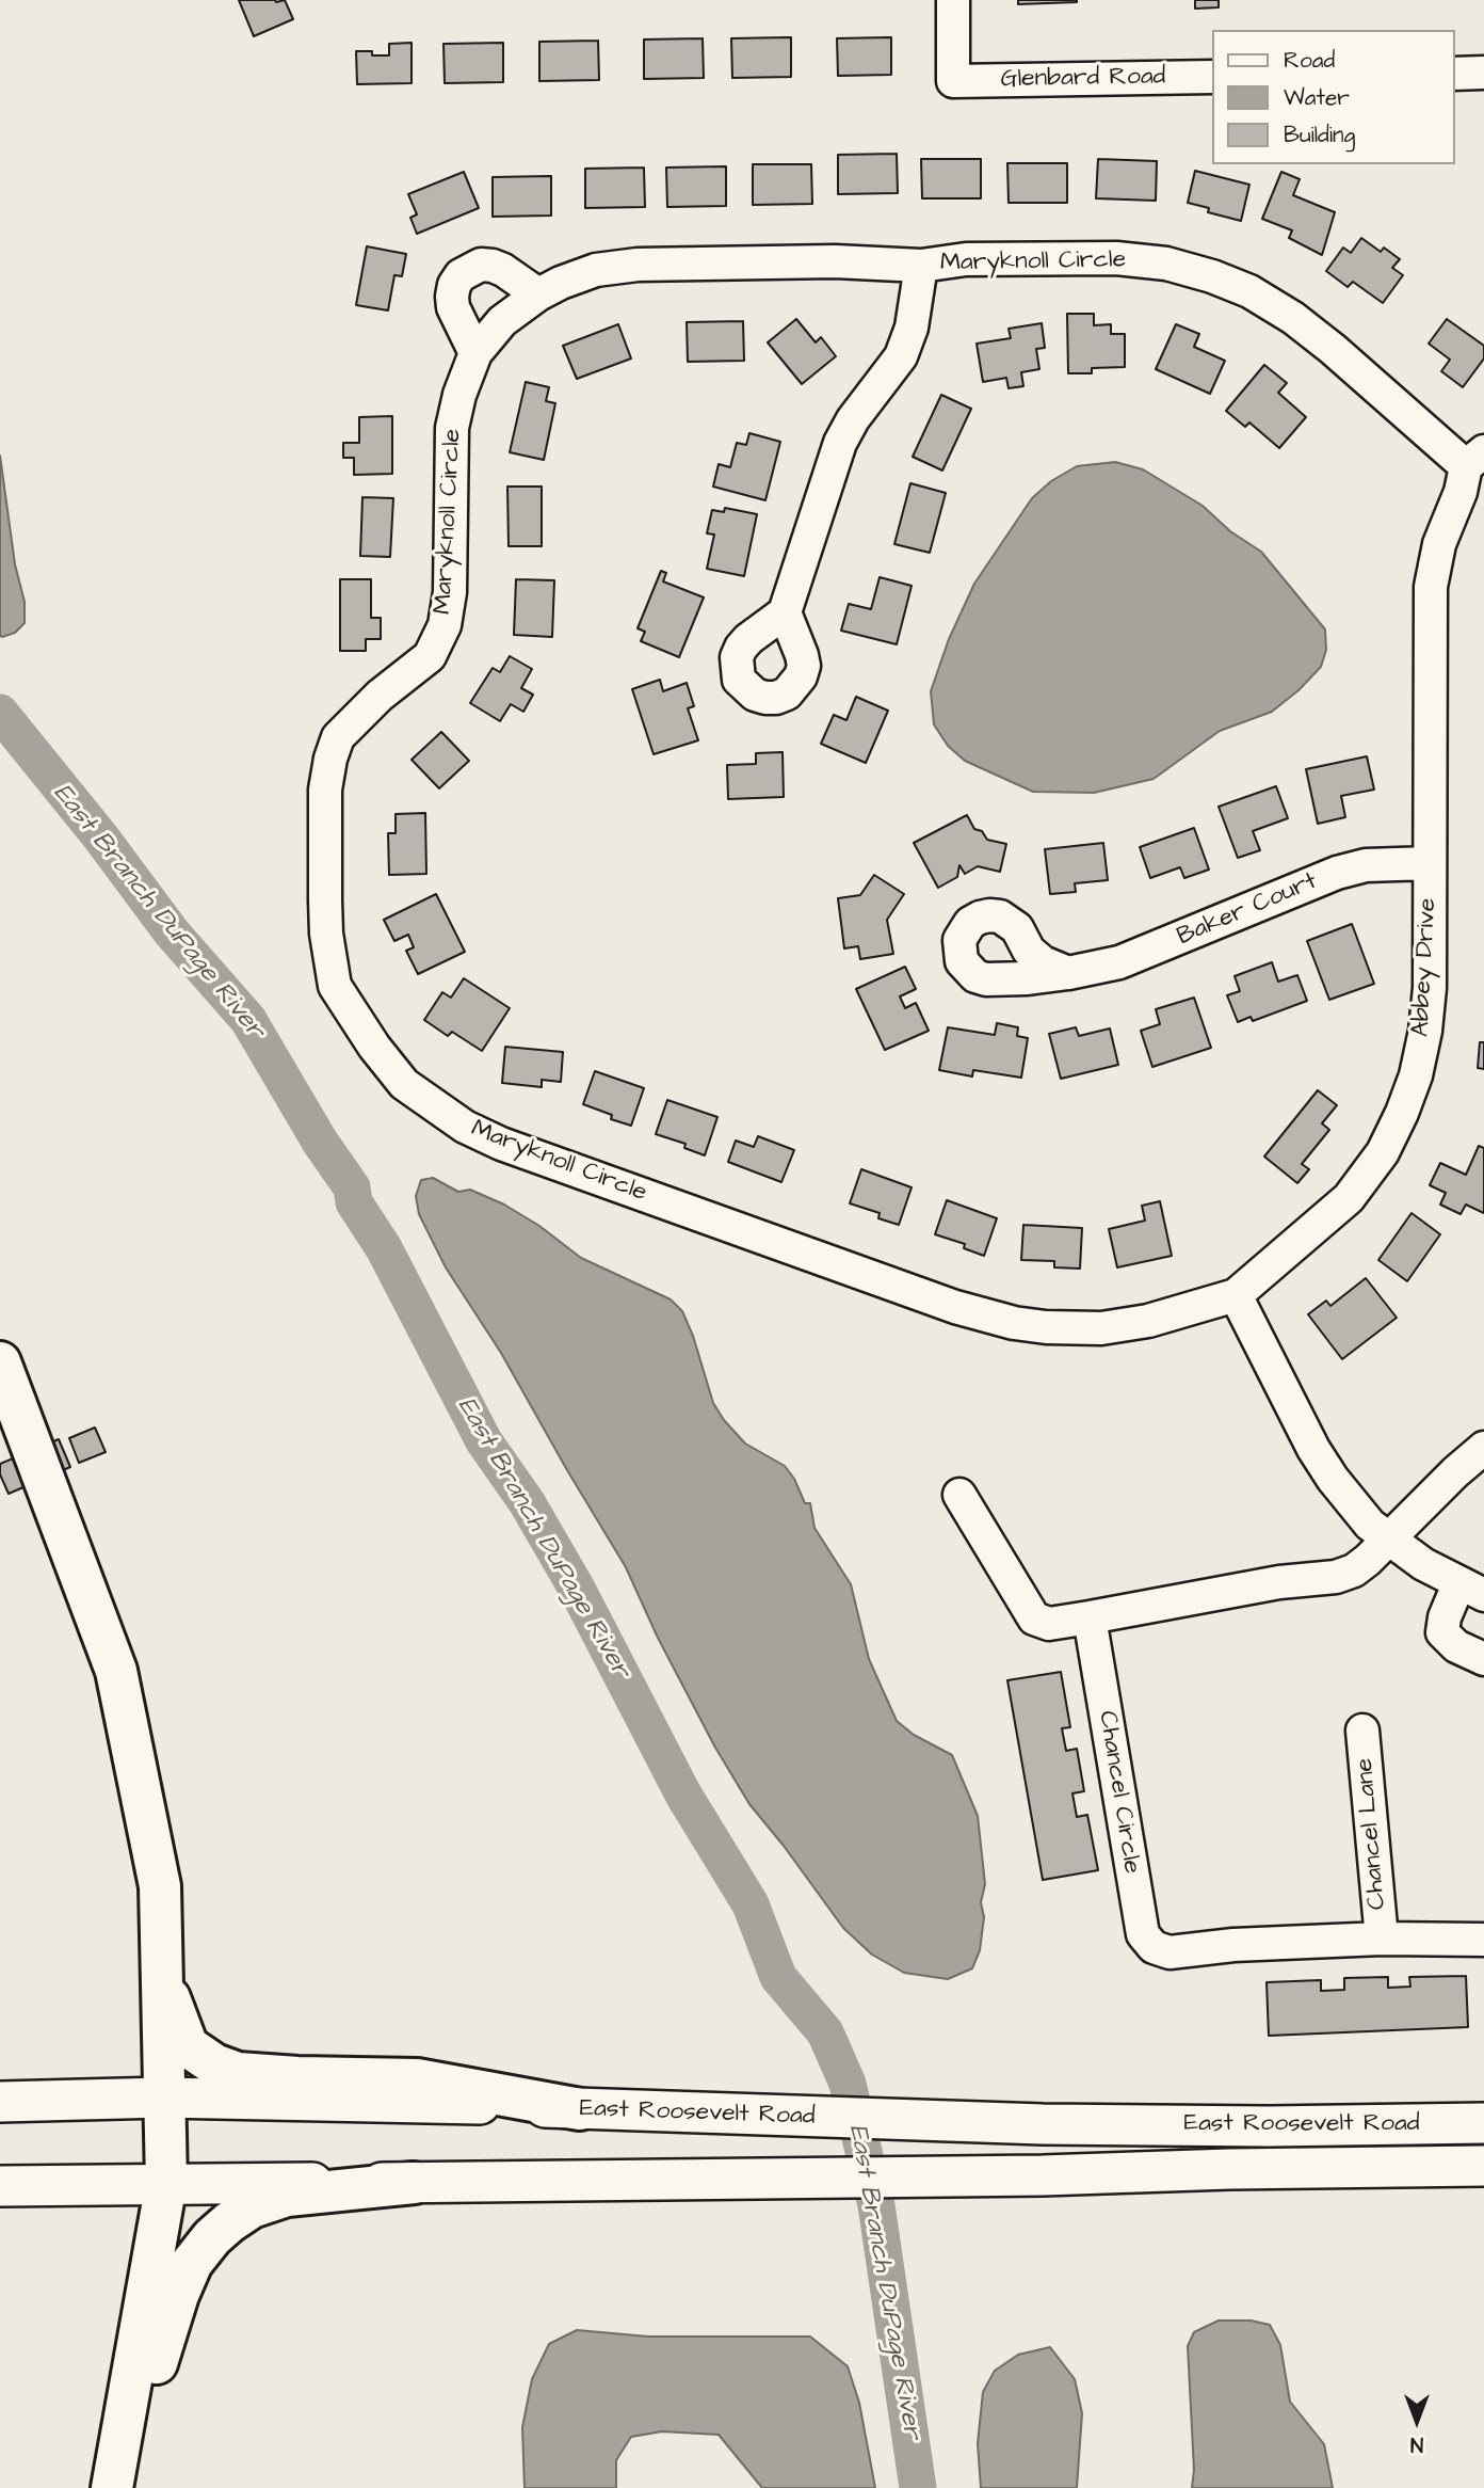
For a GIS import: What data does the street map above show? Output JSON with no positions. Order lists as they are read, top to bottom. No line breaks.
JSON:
{"streets":{"main road":["East Roosevelt Road"],"street":["Glenbard Road","Maryknoll Circle","Baker Court","Abbey Drive","Chancel Circle","Chancel Lane"]},"crossings":[["Maryknoll Circle","Abbey Drive"],["Baker Court","Abbey Drive"],["Chancel Circle","Chancel Lane"]],"water":["East Branch DuPage River"],"legend":["Road","Water","Building"],"north":"bottom"}
